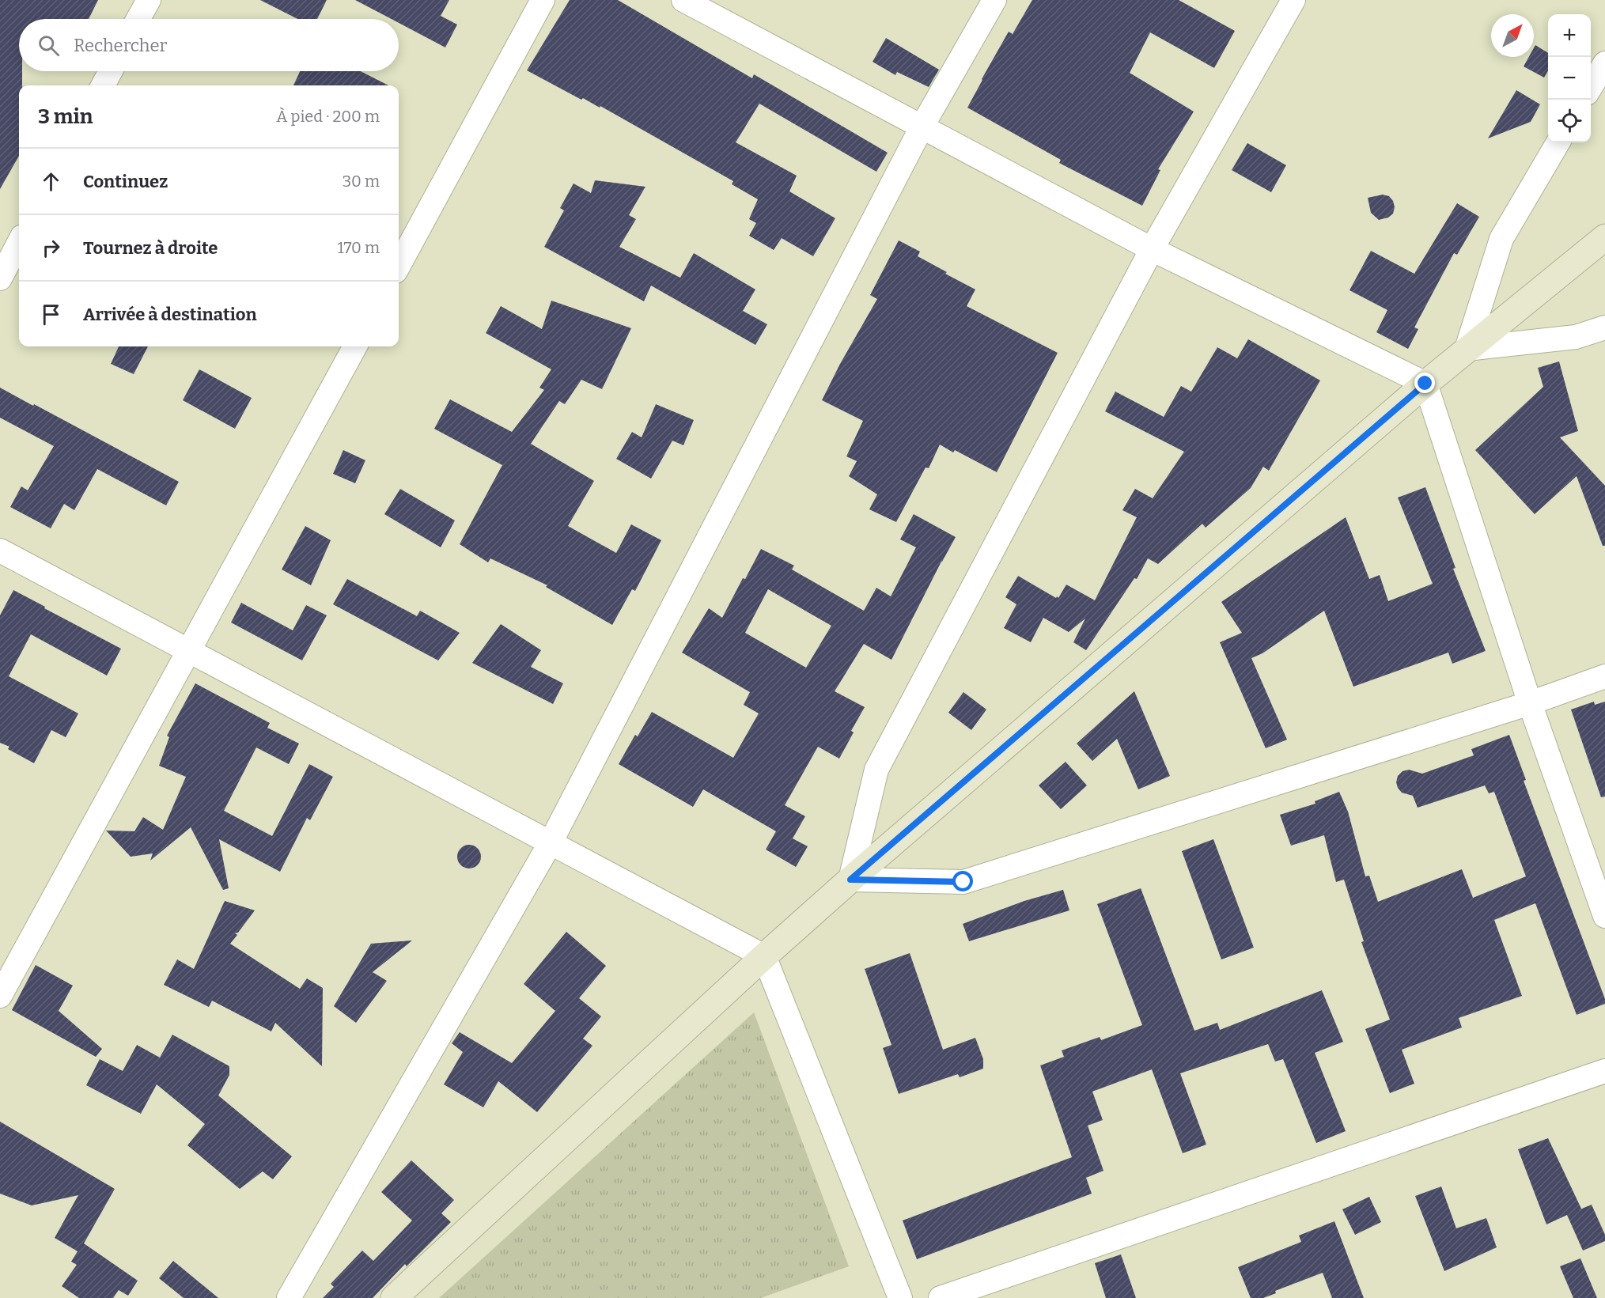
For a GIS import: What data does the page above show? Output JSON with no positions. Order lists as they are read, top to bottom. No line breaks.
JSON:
{"north":"top right","page":{"map_buttons":["+","−"],"search":"Rechercher","heading":["3 min","À pied · 200 m"],"list":[["Continuez","30 m"],["Tournez à droite","170 m"],"Arrivée à destination"]}}
